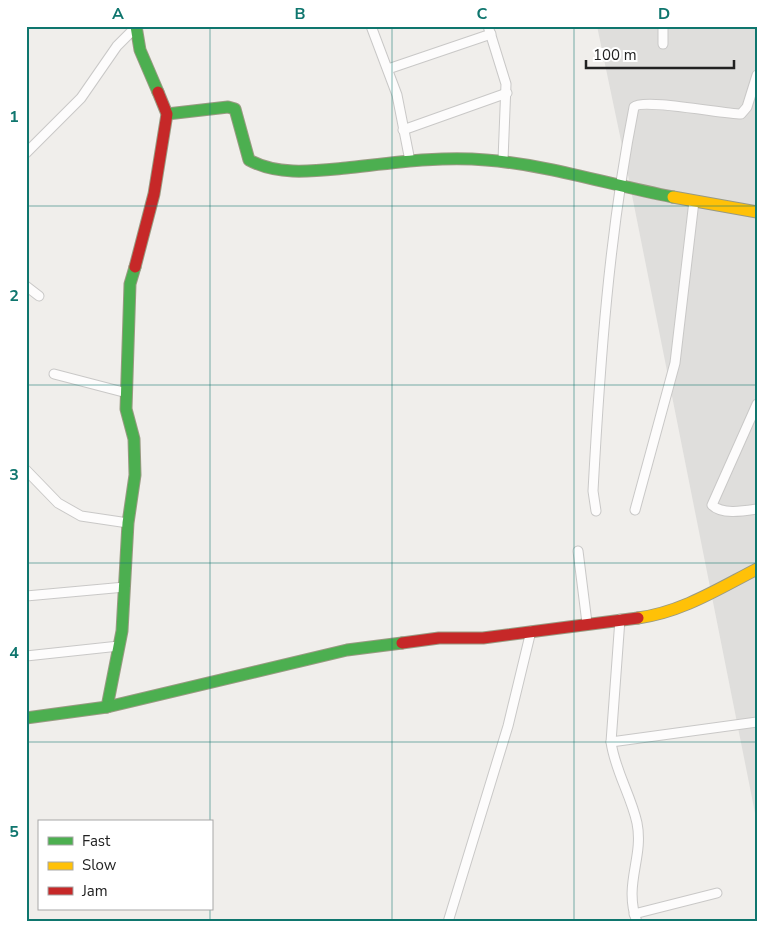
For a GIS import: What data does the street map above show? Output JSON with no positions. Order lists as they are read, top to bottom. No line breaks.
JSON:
{"legend":["Fast","Slow","Jam"],"scale_bar":"100 m","grid":{"columns":["A","B","C","D"],"rows":["1","2","3","4","5"]}}
